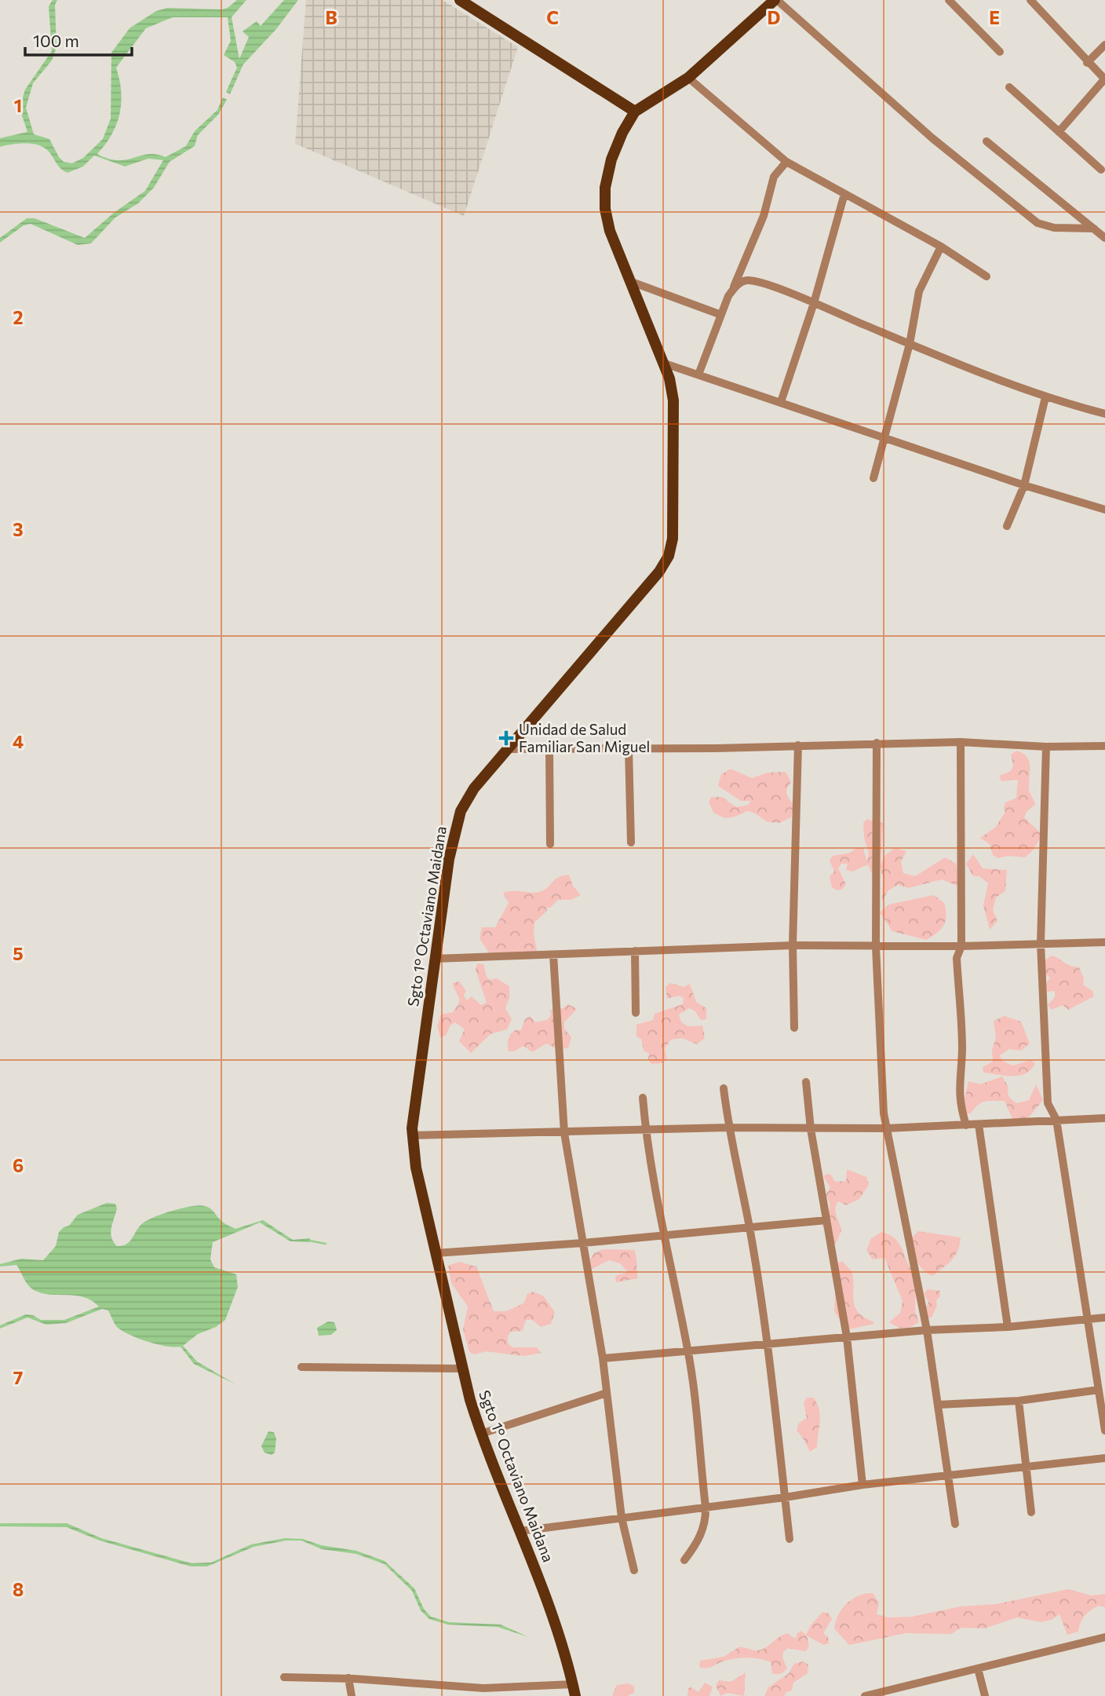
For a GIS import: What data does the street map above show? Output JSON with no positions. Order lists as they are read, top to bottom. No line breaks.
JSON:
{"streets":{"main road":["Sgto 1° Octaviano Maidana"]},"places":{"health":["Unidad de Salud Familiar San Miguel"]},"scale_bar":"100 m","grid":{"columns":["B","C","D","E"],"rows":["1","2","3","4","5","6","7","8"]}}
